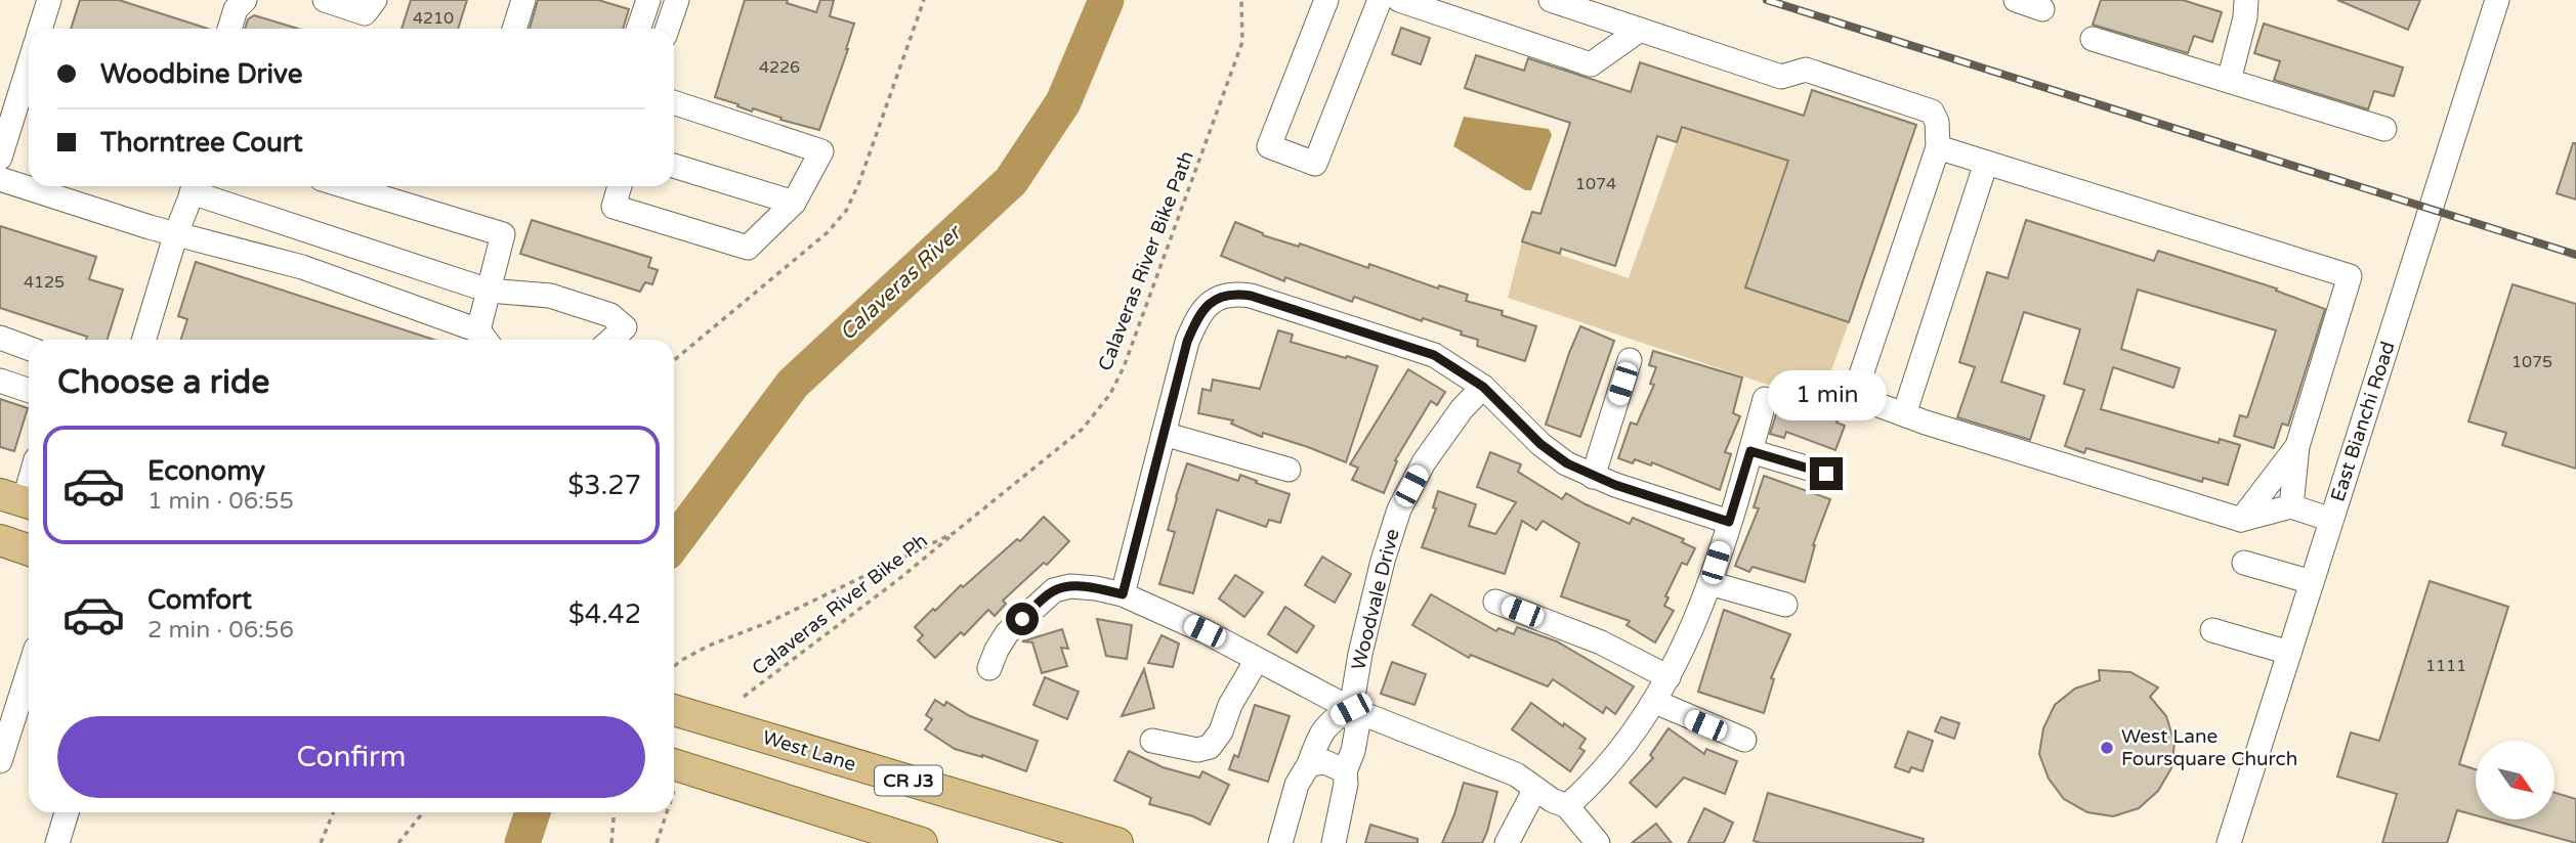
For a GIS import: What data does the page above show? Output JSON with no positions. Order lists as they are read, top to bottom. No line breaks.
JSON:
{"streets":{"main road":["West Lane","CR J3"],"street":["East Bianchi Road","Woodvale Drive"],"path":["Calaveras River Bike Path","Calaveras River Bike Ph"]},"crossings":[["Calaveras River Bike Path","Calaveras River Bike Ph"]],"water":["Calaveras River"],"places":["West Lane Foursquare Church"],"house_numbers":["4210","4226","1074","4125","1075","1111"],"north":"bottom right","page":{"banner":["Woodbine Drive","Thorntree Court"],"heading":"Choose a ride","bubble":"1 min","list":[{"name":"Economy","note":"1 min · 06:55","value":"$3.27"},{"name":"Comfort","note":"2 min · 06:56","value":"$4.42"}],"buttons":"Confirm"}}
